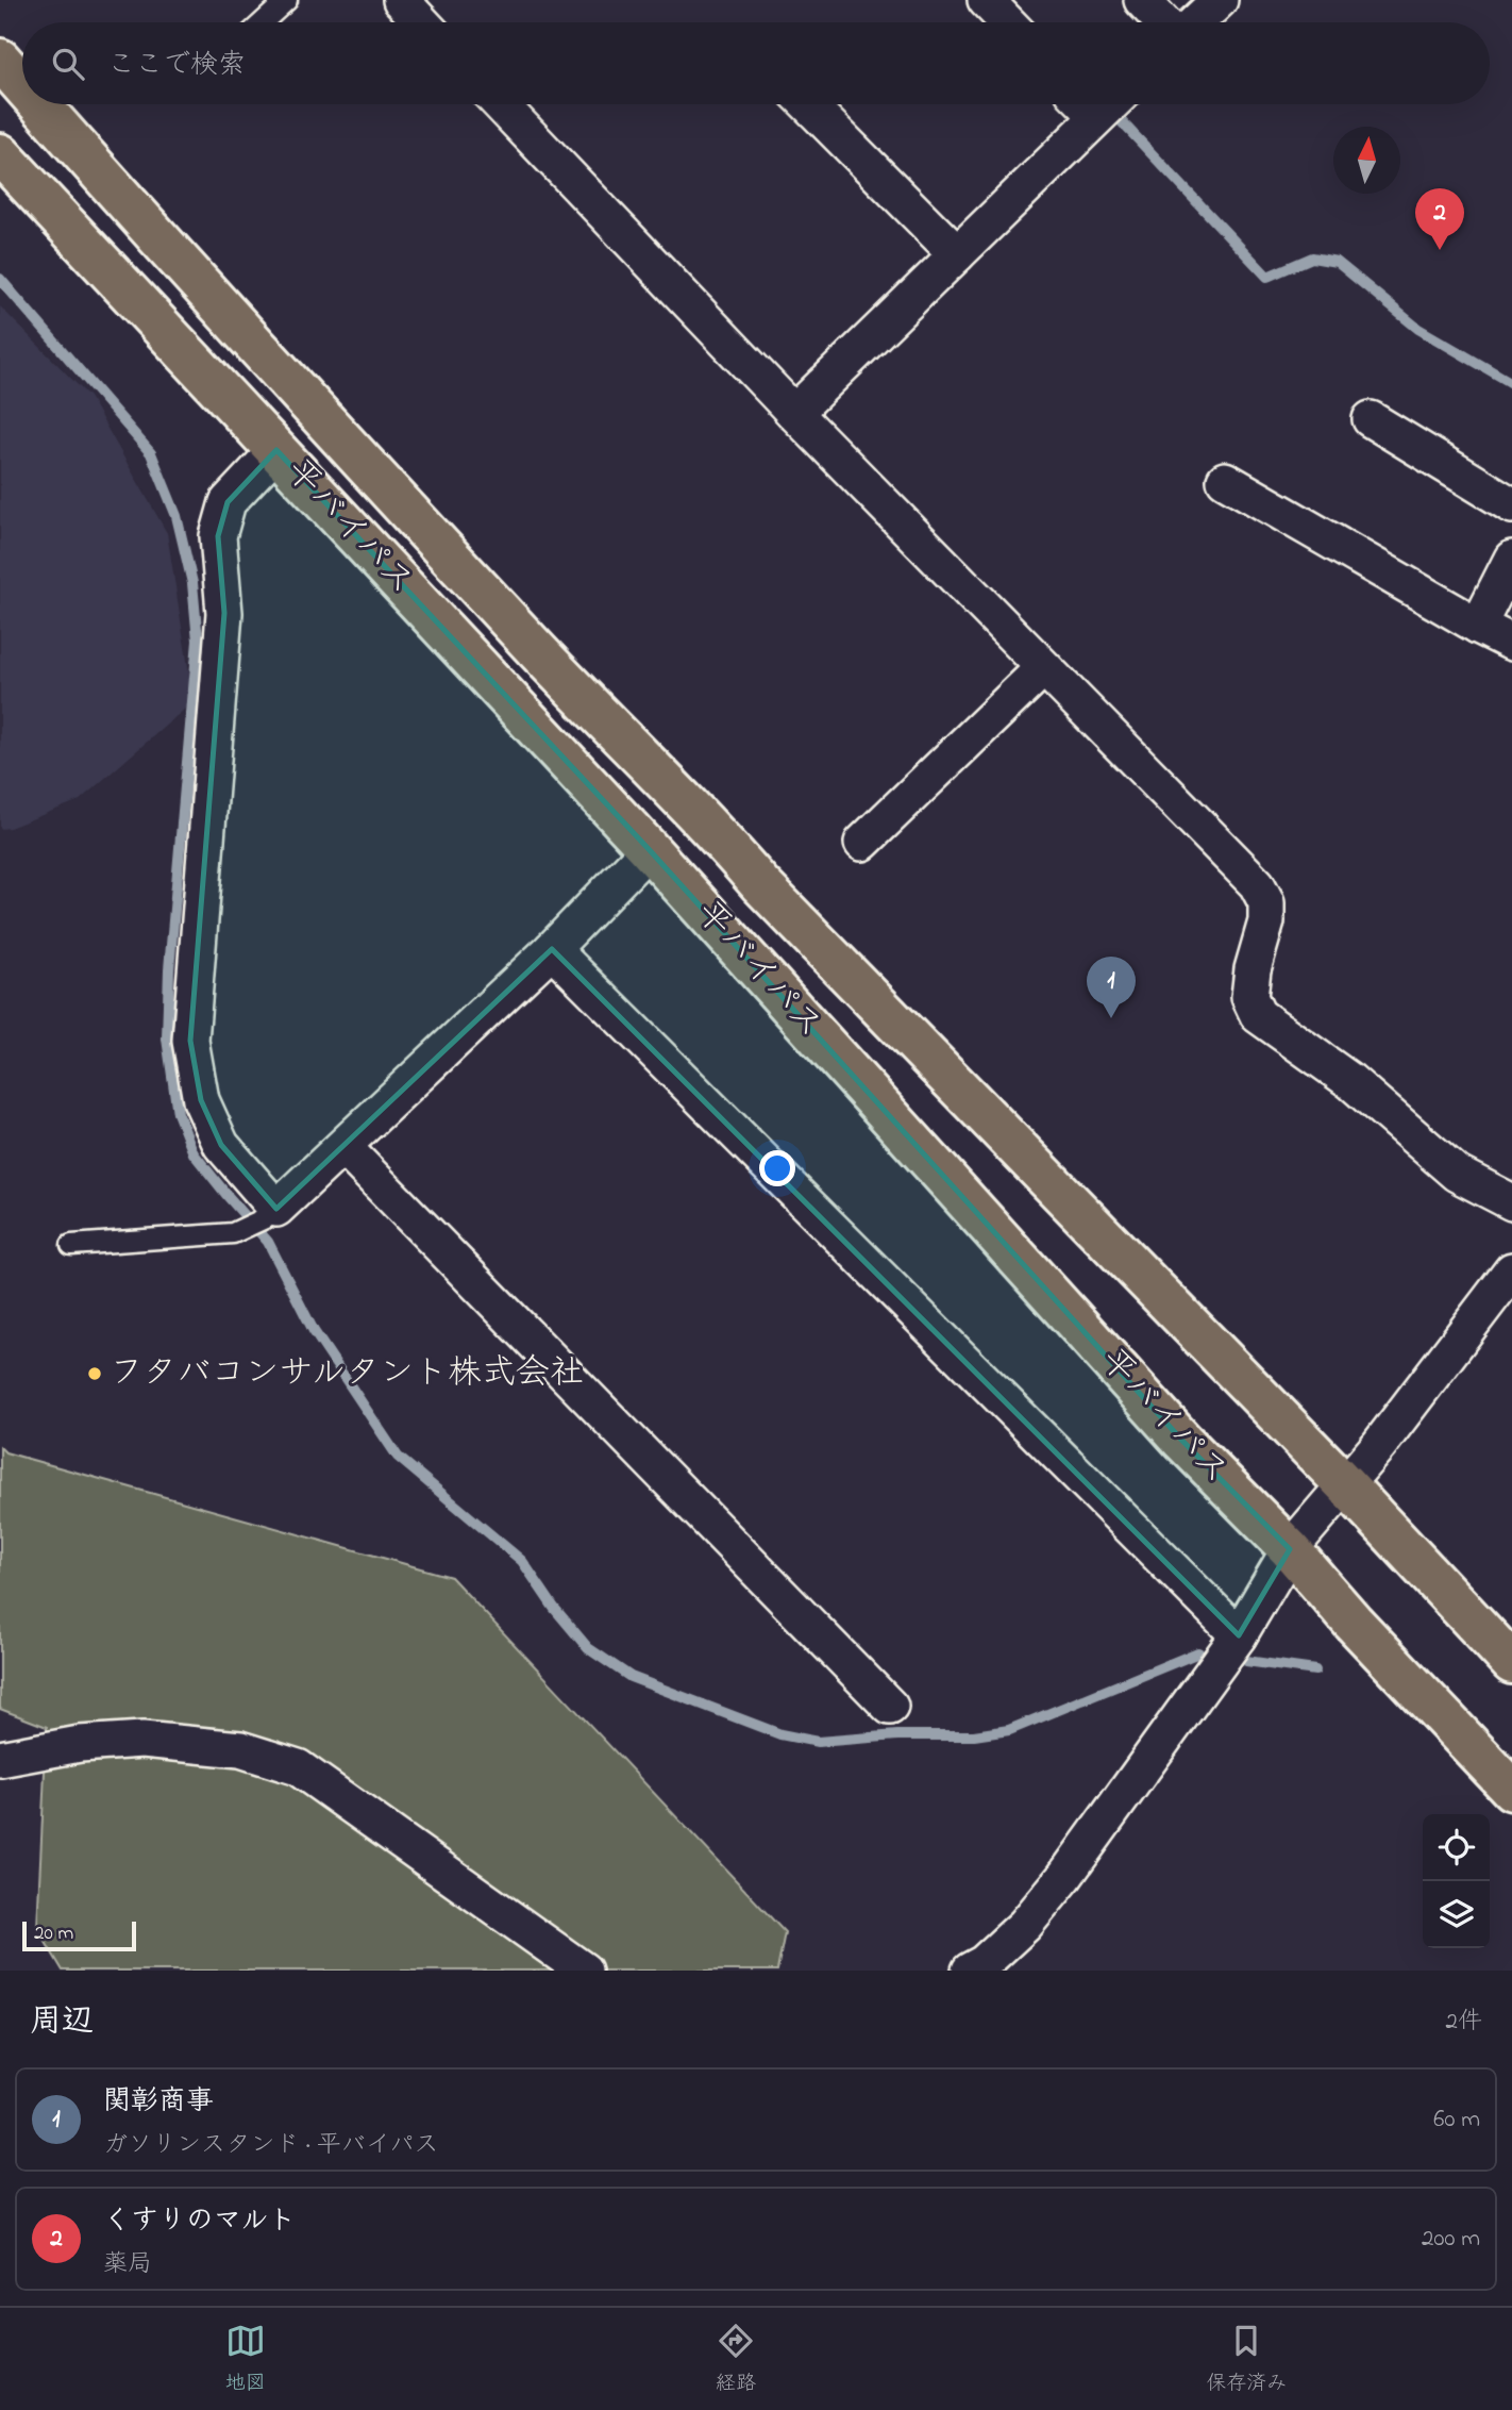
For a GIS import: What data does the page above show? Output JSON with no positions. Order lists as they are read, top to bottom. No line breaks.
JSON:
{"streets":{"highway":["平バイパス"]},"places":["フタバコンサルタント株式会社"],"scale_bar":"20 m","north":"top","page":{"search":"ここで検索","pins":["2","1"],"scale":"20 m","heading":["周辺","2件"],"list":[{"mark":"1","name":"関彰商事","note":"ガソリンスタンド · 平バイパス","value":"60 m"},{"mark":"2","name":"くすりのマルト","note":"薬局","value":"200 m"}],"nav":["地図","経路","保存済み"]}}
